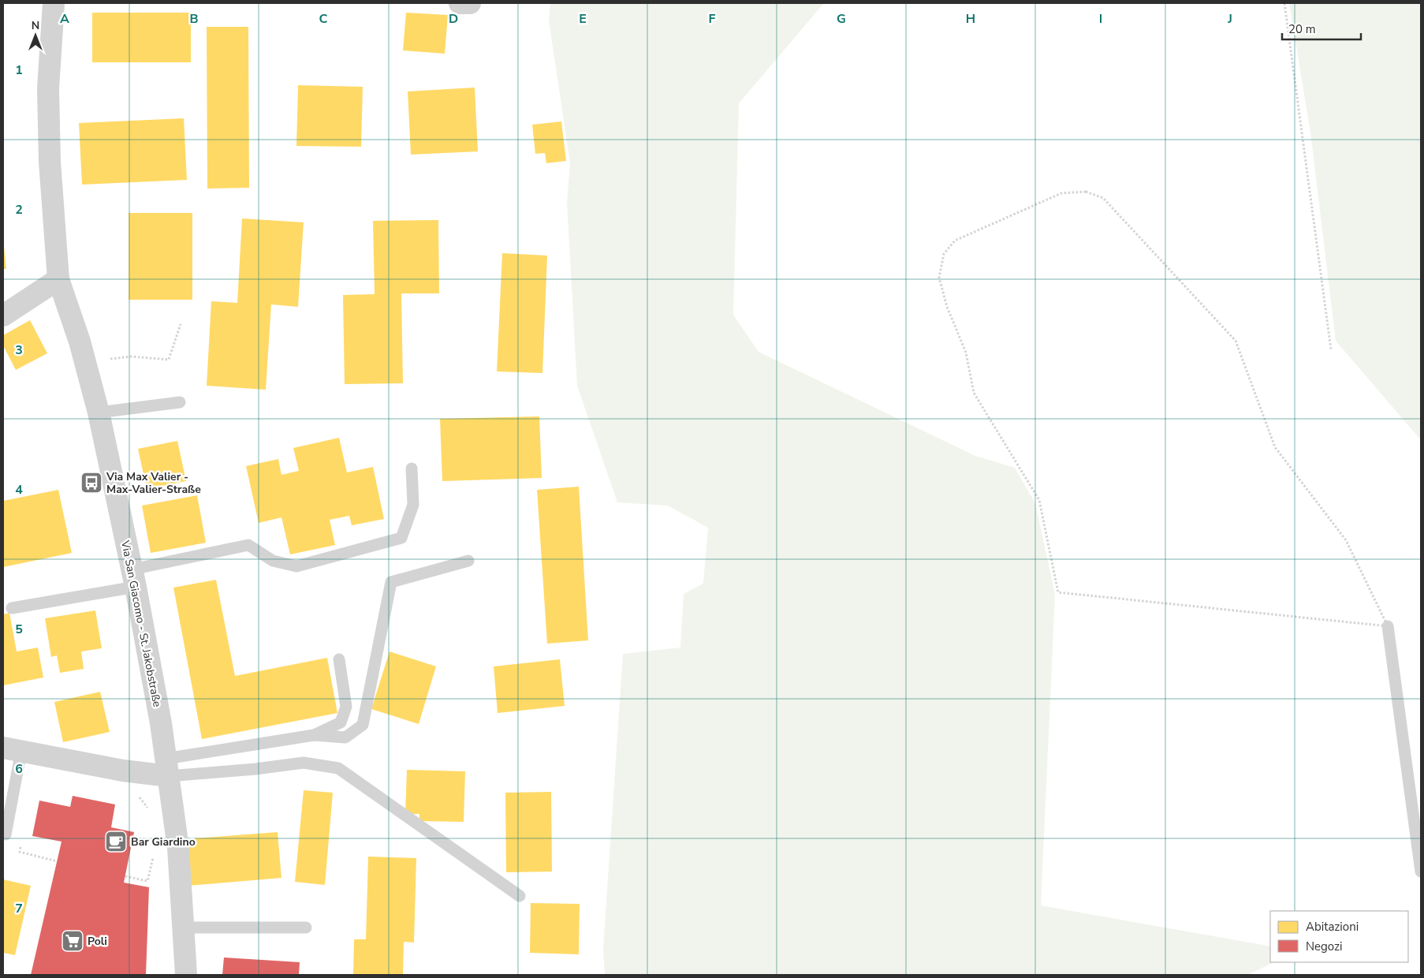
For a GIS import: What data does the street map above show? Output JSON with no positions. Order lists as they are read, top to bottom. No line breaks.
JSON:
{"streets":{"street":["Via San Giacomo - St. Jakobstraße"]},"places":{"bus stop":["Via Max Valier - Max-Valier-Straße"],"cafe":["Bar Giardino"],"supermarket":["Poli"]},"legend":["Abitazioni","Negozi"],"scale_bar":"20 m","north":"top","grid":{"columns":["A","B","C","D","E","F","G","H","I","J"],"rows":["1","2","3","4","5","6","7"]}}
